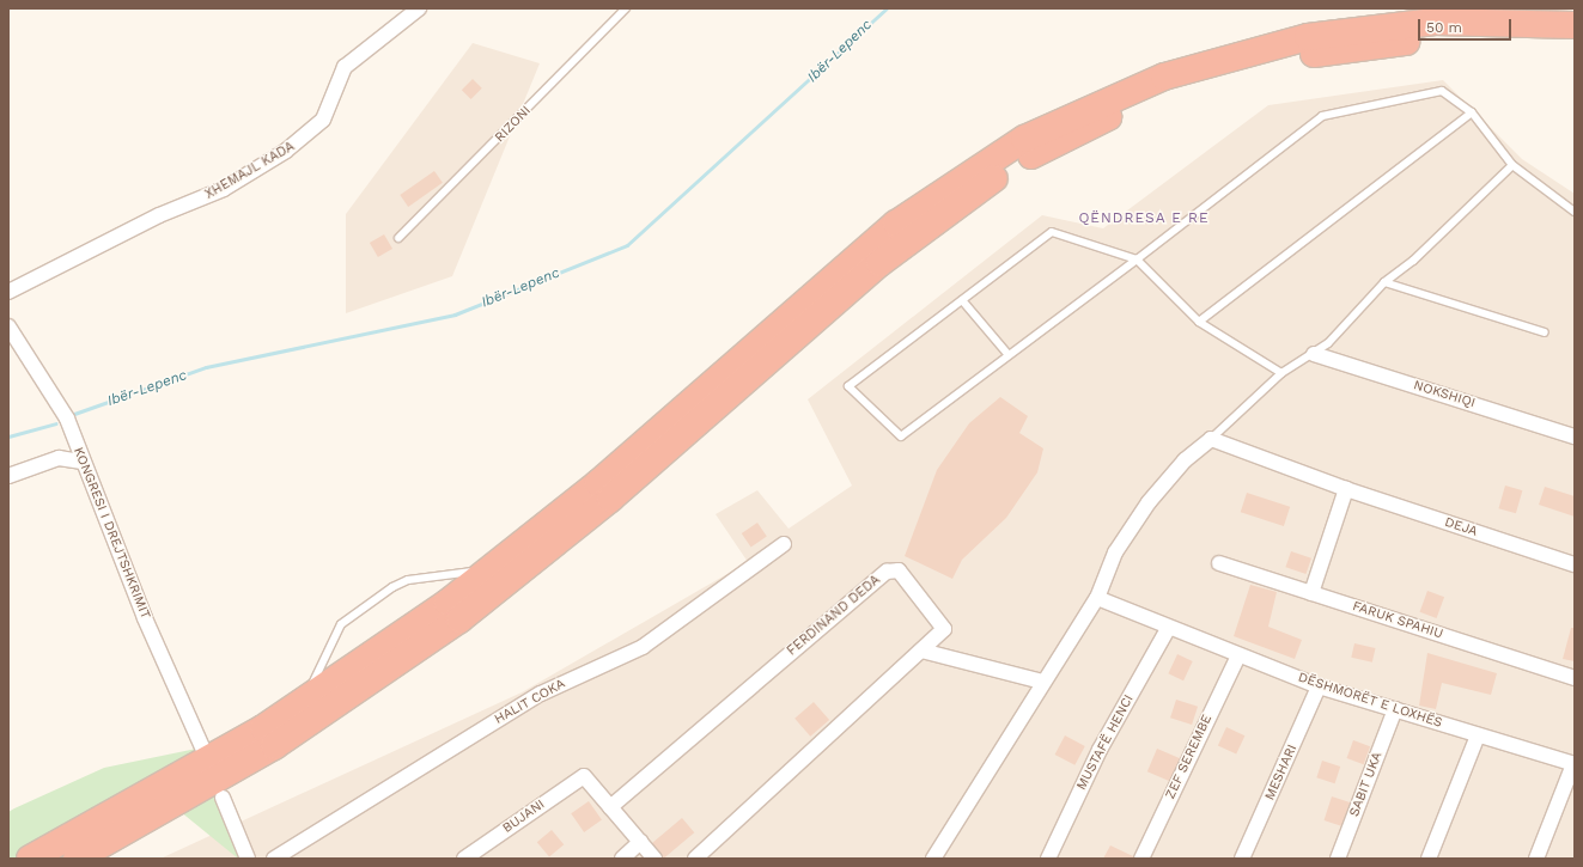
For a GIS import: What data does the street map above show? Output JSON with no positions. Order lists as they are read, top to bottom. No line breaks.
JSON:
{"streets":{"street":["XHEMAJL KADA","NOKSHIQI","DEJA","KONGRESI I DREJTSHKRIMIT","FERDINAND DEDA","FARUK SPAHIU","DËSHMORËT E LOXHËS","HALIT COKA","MUSTAFË HENCI","ZEF SEREMBE","MESHARI","SABIT UKA","BUJANI"],"lane":["RIZONI"]},"crossings":[["FERDINAND DEDA","BUJANI"],["DËSHMORËT E LOXHËS","MUSTAFË HENCI"],["DËSHMORËT E LOXHËS","ZEF SEREMBE"],["DËSHMORËT E LOXHËS","MESHARI"],["DËSHMORËT E LOXHËS","SABIT UKA"]],"districts":["QËNDRESA E RE"],"water":["Ibër-Lepenc"],"scale_bar":"50 m"}
